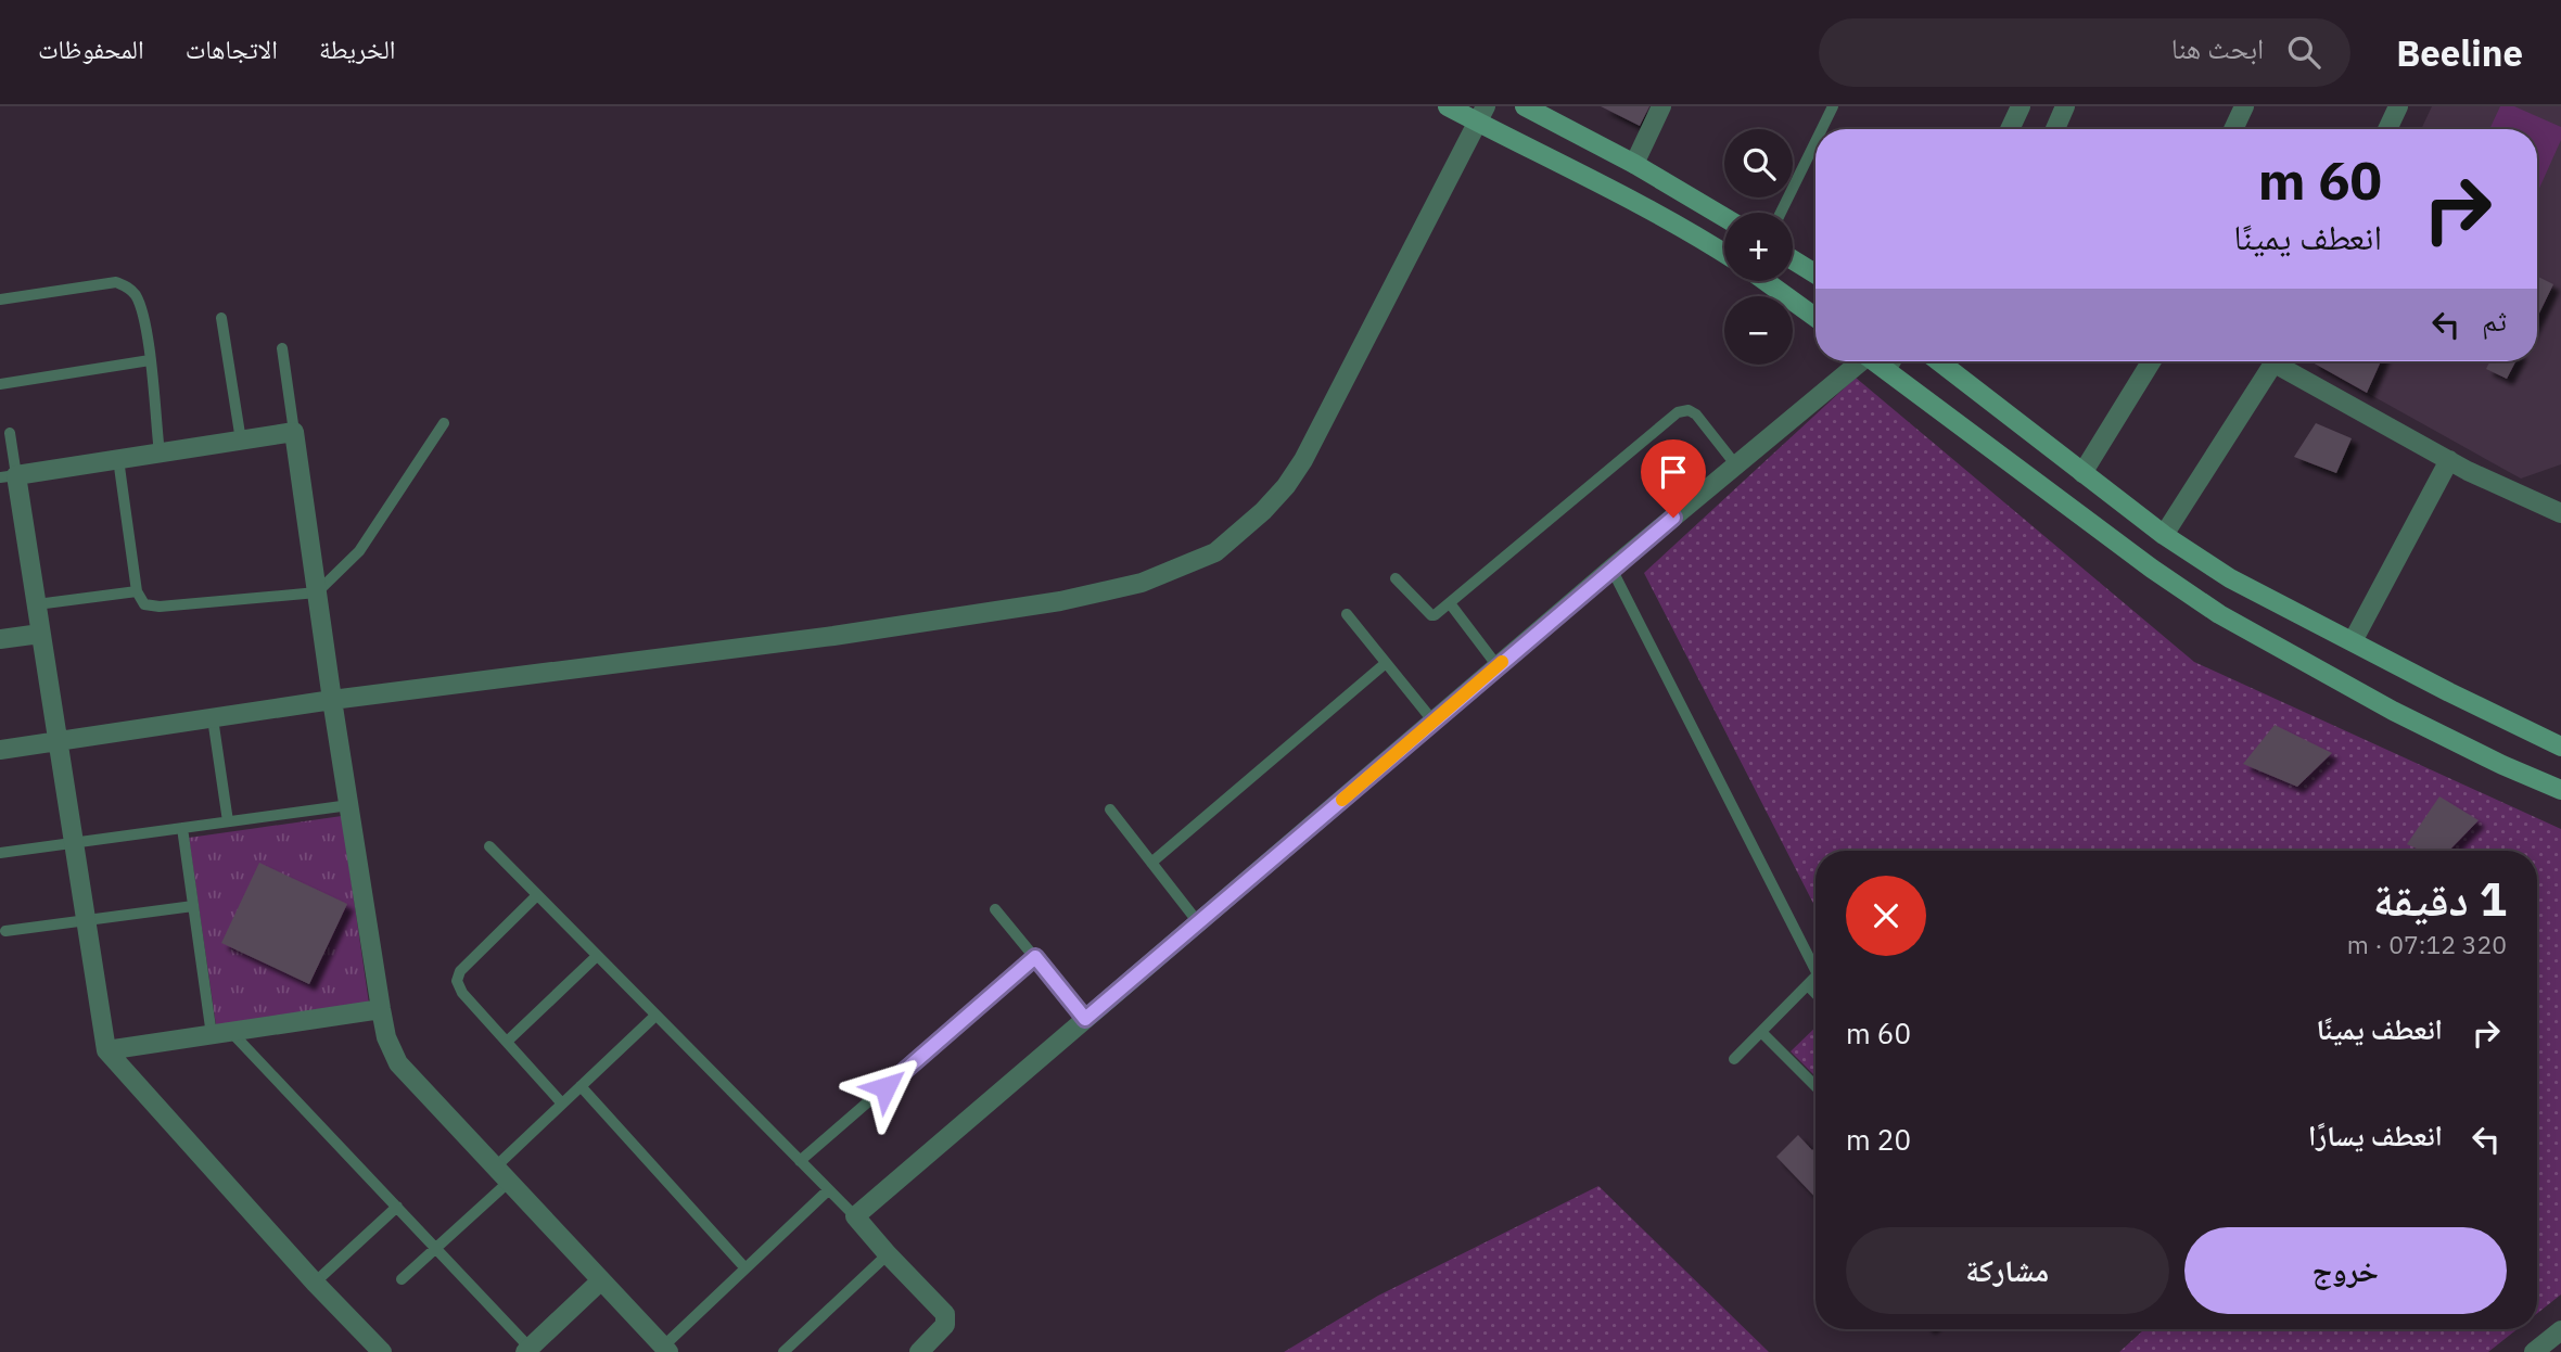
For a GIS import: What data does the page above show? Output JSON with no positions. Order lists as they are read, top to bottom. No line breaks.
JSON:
{"page":{"header":"Beeline","search":"ابحث هنا","nav":["الخريطة","الاتجاهات","المحفوظات"],"map_buttons":["+","−"],"turn":["60 m","انعطف يمينًا"],"then":"ثم","heading":["1 دقيقة","320 m · 07:12"],"list":[{"name":"انعطف يمينًا","value":"60 m"},{"name":"انعطف يسارًا","value":"20 m"}],"buttons":["خروج","مشاركة"]}}
